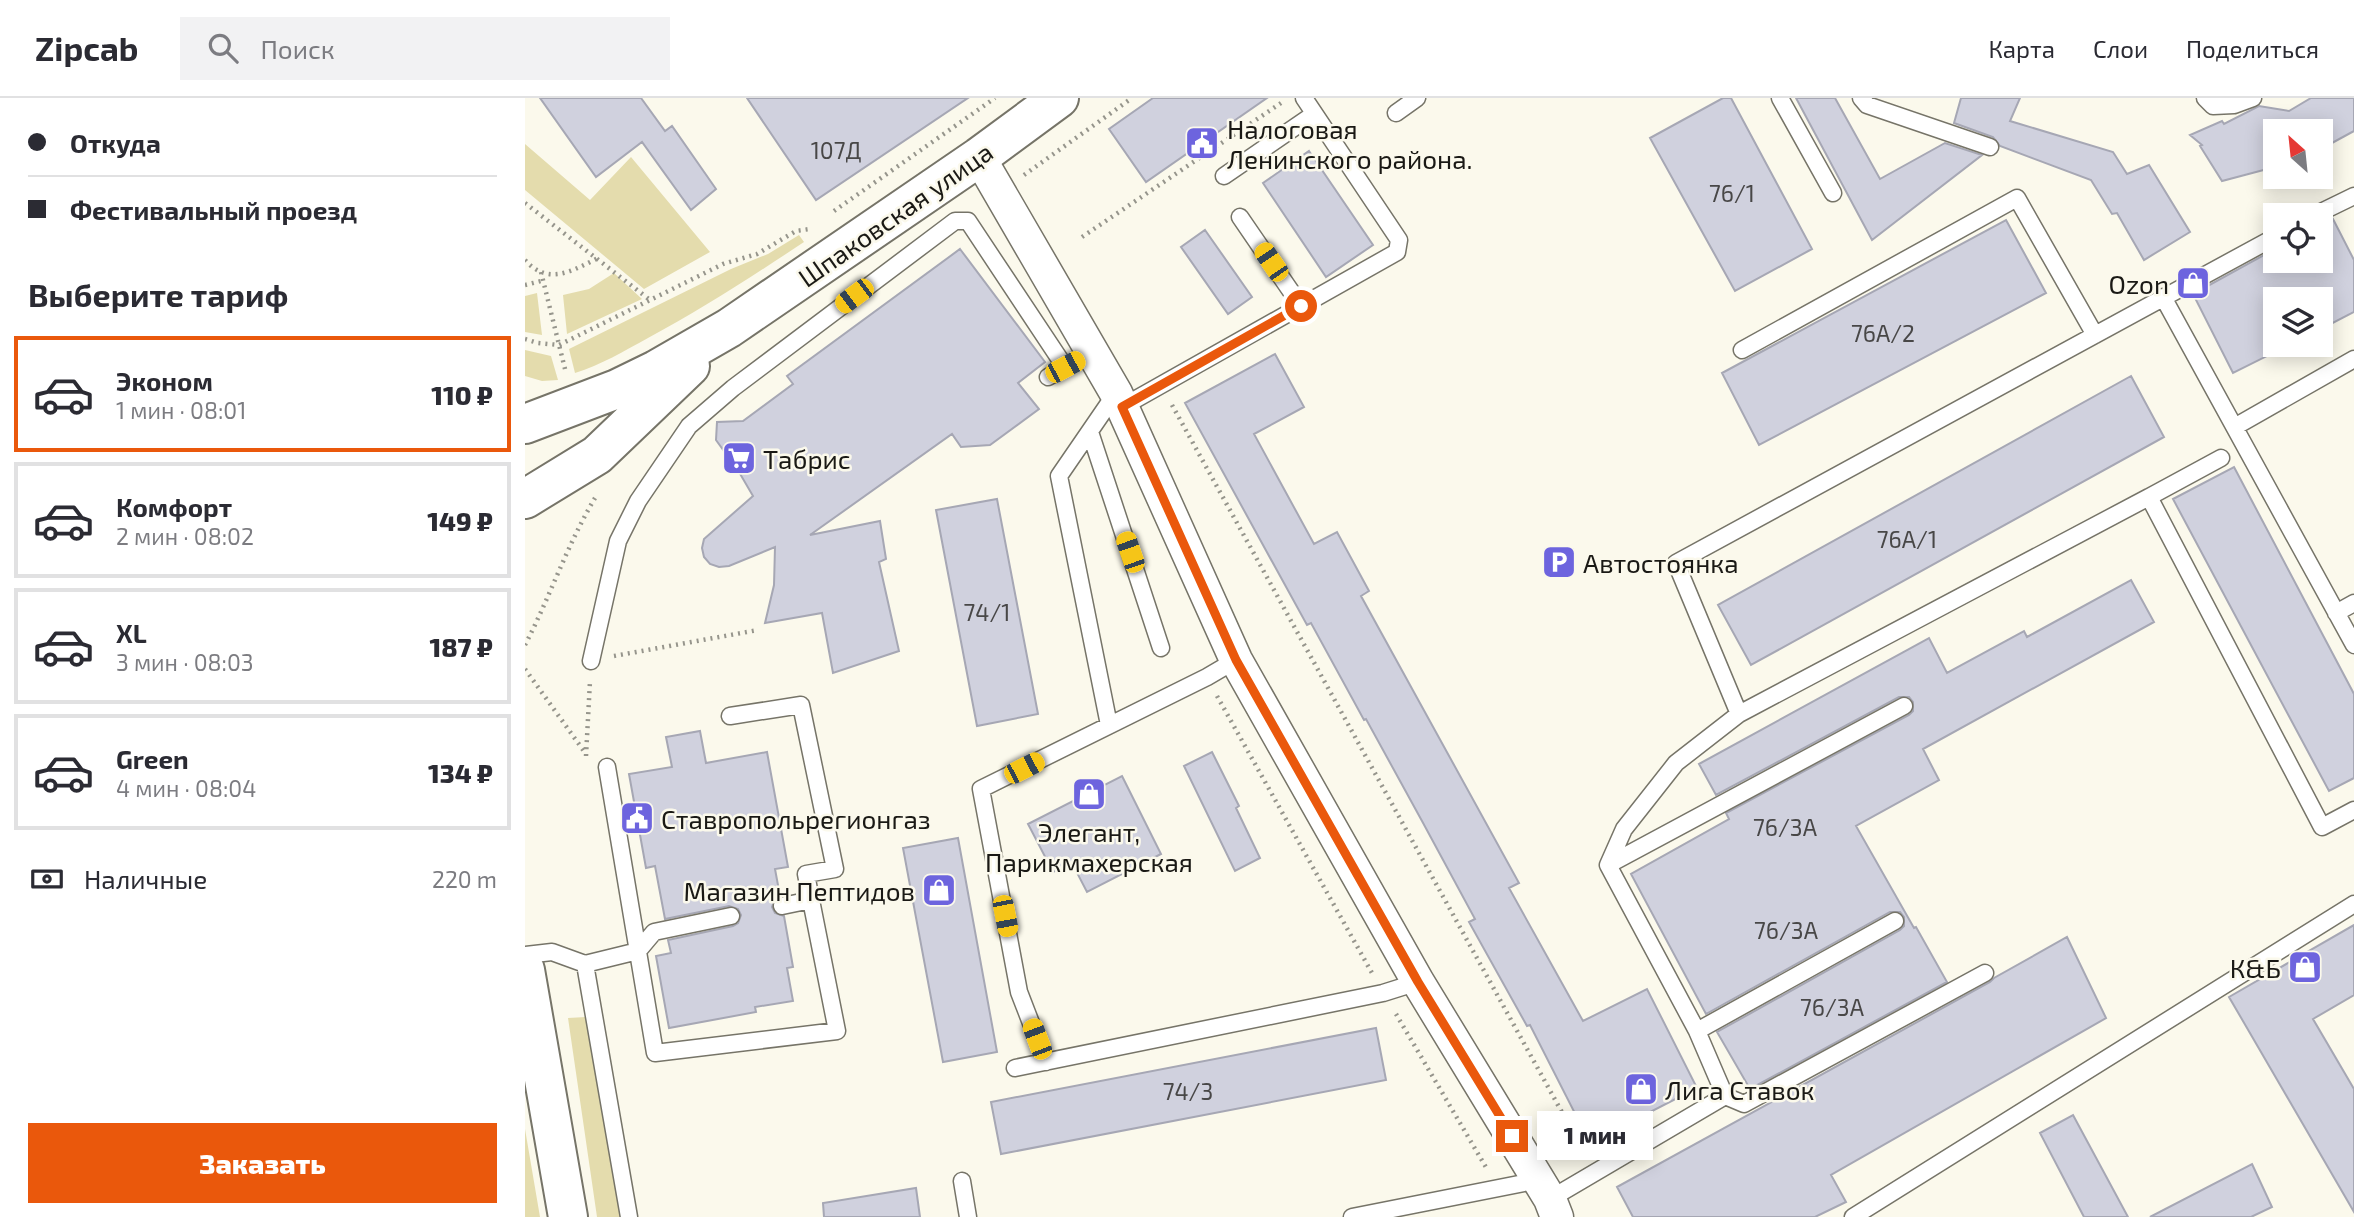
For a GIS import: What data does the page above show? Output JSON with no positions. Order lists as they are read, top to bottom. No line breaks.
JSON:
{"streets":{"main road":["Шпаковская улица"]},"places":{"public building":["Налоговая Ленинского района.","Ставропольрегионгаз"],"shop":["Ozon","Элегант, Парикмахерская","Магазин Пептидов","К&Б","Лига Ставок"],"supermarket":["Табрис"],"parking":["Автостоянка"]},"house_numbers":["107Д","76/1","76А/2","76А/1","74/1","76/3А","76/3А","76/3А","74/3"],"north":"top left","page":{"header":"Zipcab","search":"Поиск","nav":["Карта","Слои","Поделиться"],"banner":["Откуда","Фестивальный проезд"],"heading":"Выберите тариф","list":[{"name":"Эконом","note":"1 мин · 08:01","value":"110 ₽"},{"name":"Комфорт","note":"2 мин · 08:02","value":"149 ₽"},{"name":"XL","note":"3 мин · 08:03","value":"187 ₽"},{"name":"Green","note":"4 мин · 08:04","value":"134 ₽"}],"pay":["Наличные","220 m"],"buttons":"Заказать","bubble":"1 мин"}}
